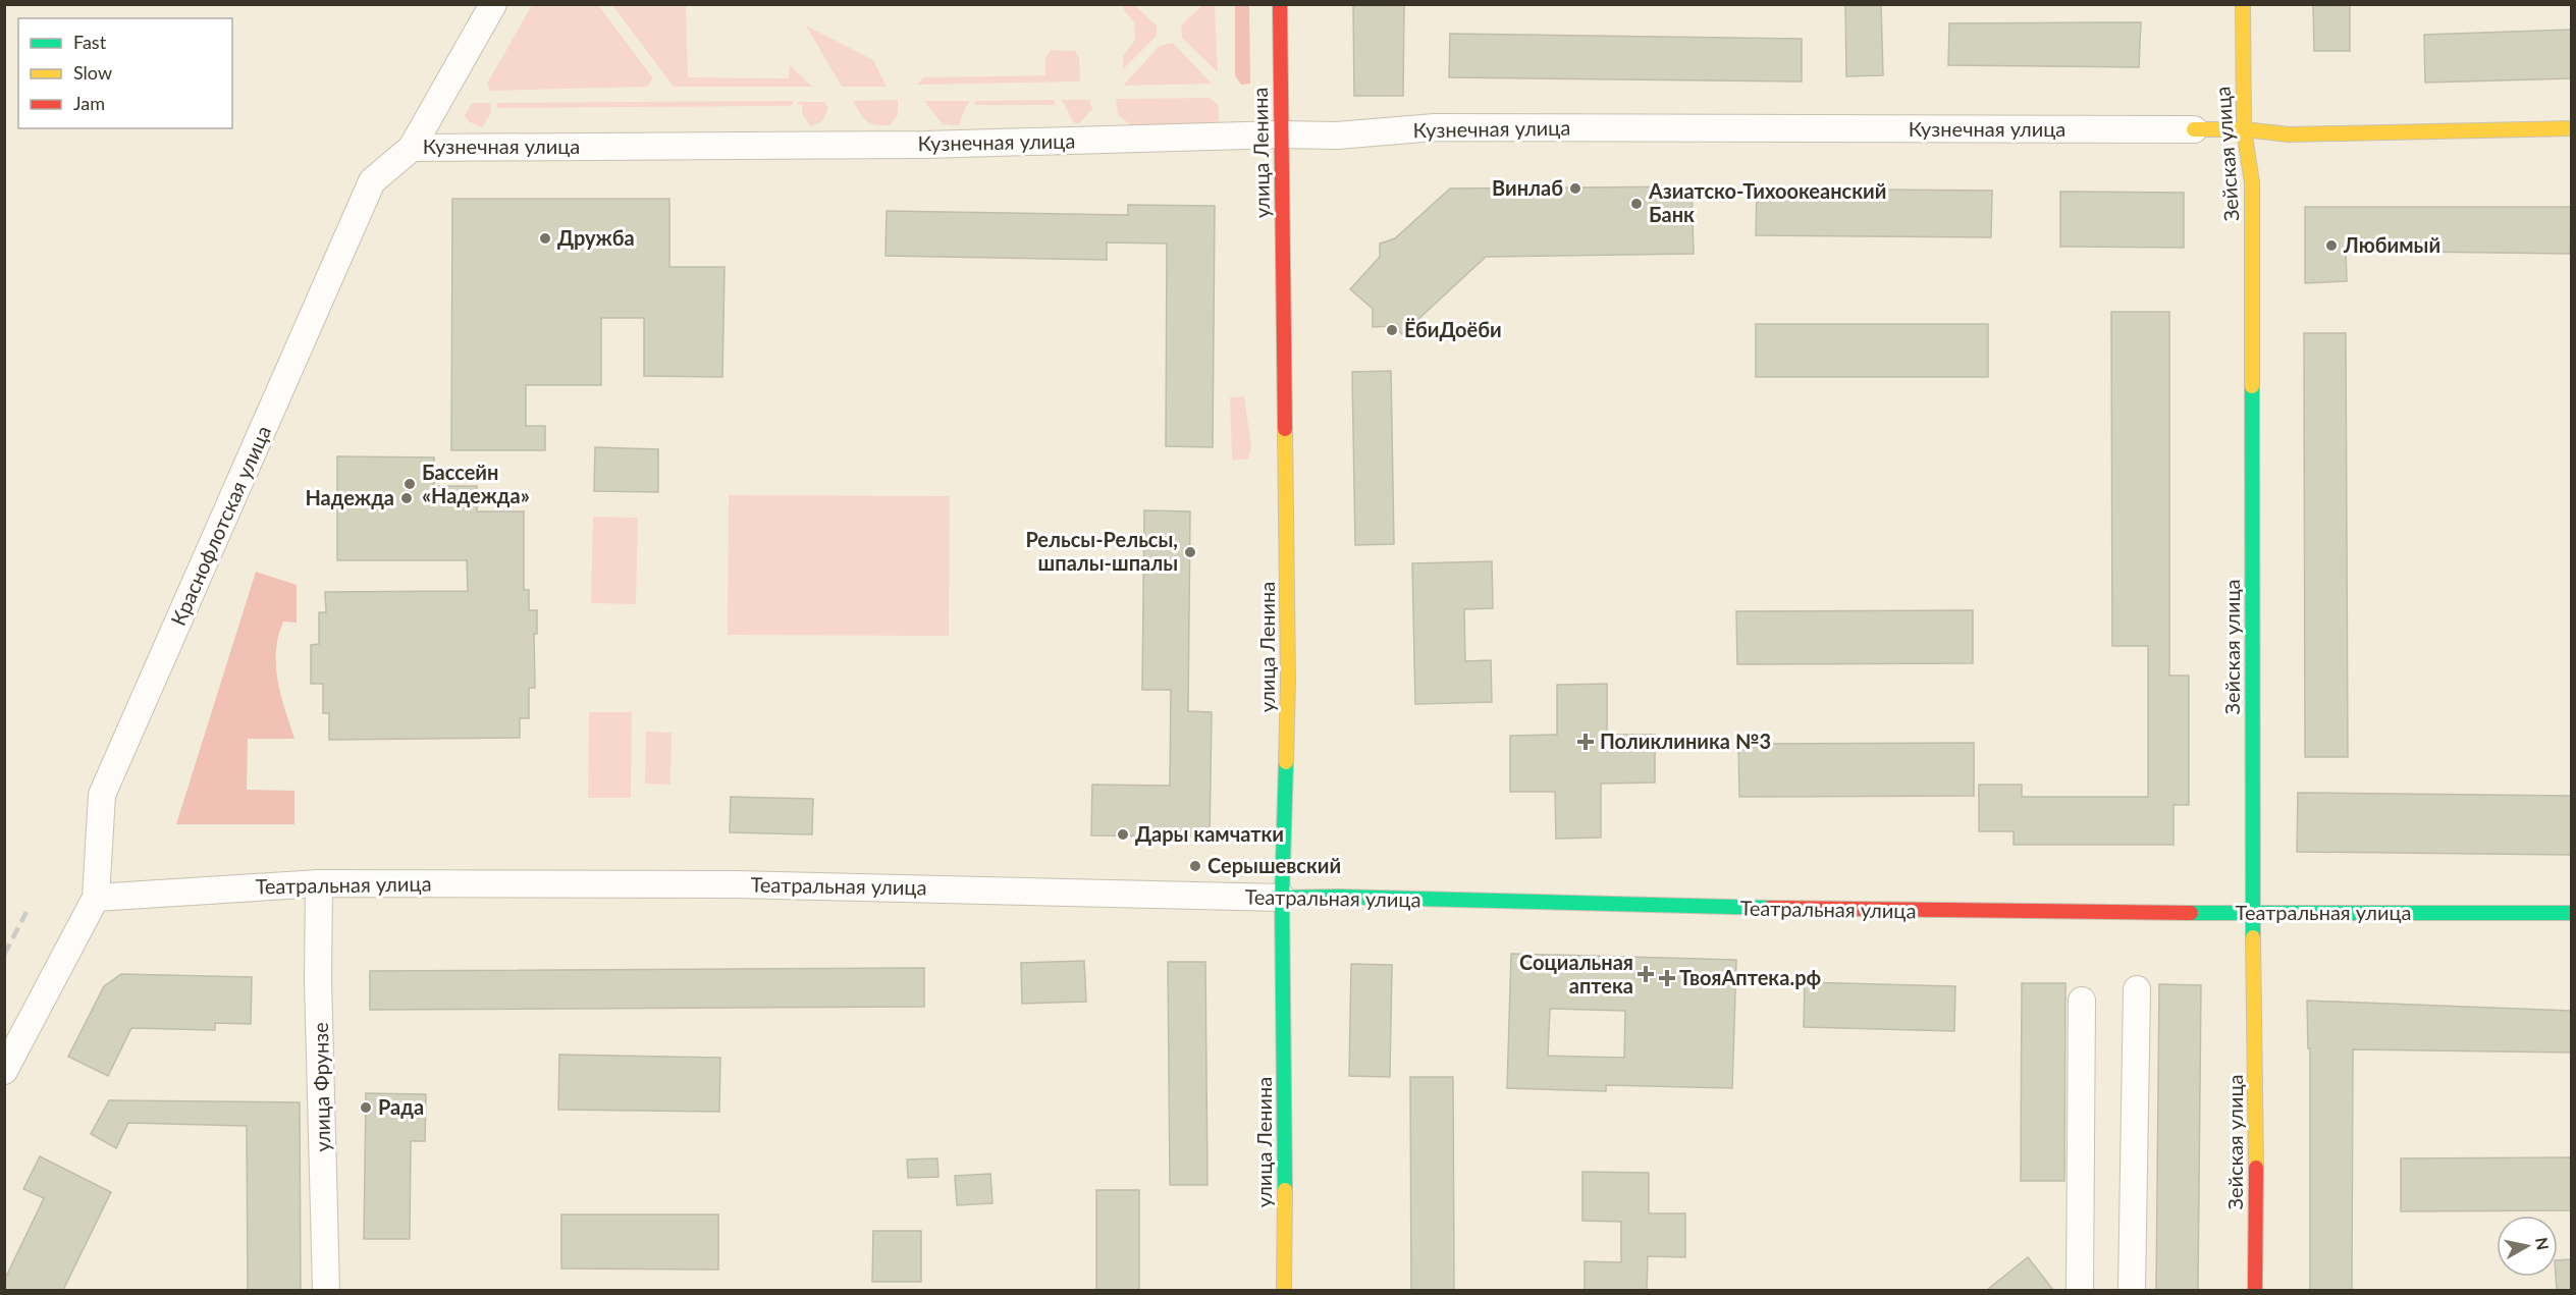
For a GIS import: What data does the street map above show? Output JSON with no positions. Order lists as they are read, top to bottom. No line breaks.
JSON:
{"streets":{"main road":["Кузнечная улица","улица Ленина","Зейская улица","Театральная улица"],"street":["Краснофлотская улица","улица Фрунзе"]},"crossings":[["Кузнечная улица","улица Ленина"],["Кузнечная улица","Зейская улица"],["Кузнечная улица","Краснофлотская улица"],["улица Ленина","Театральная улица"],["Зейская улица","Театральная улица"],["Краснофлотская улица","Театральная улица"],["Театральная улица","улица Фрунзе"]],"places":{"other":["Винлаб","Азиатско-Тихоокеанский Банк","Дружба","Любимый","ЁбиДоёби","Бассейн «Надежда»","Надежда","Рельсы-Рельсы, шпалы-шпалы","Дары камчатки","Серышевский","Рада"],"health":["Поликлиника №3","Социальная аптека","ТвояАптека.рф"]},"legend":["Fast","Slow","Jam"],"north":"right"}
